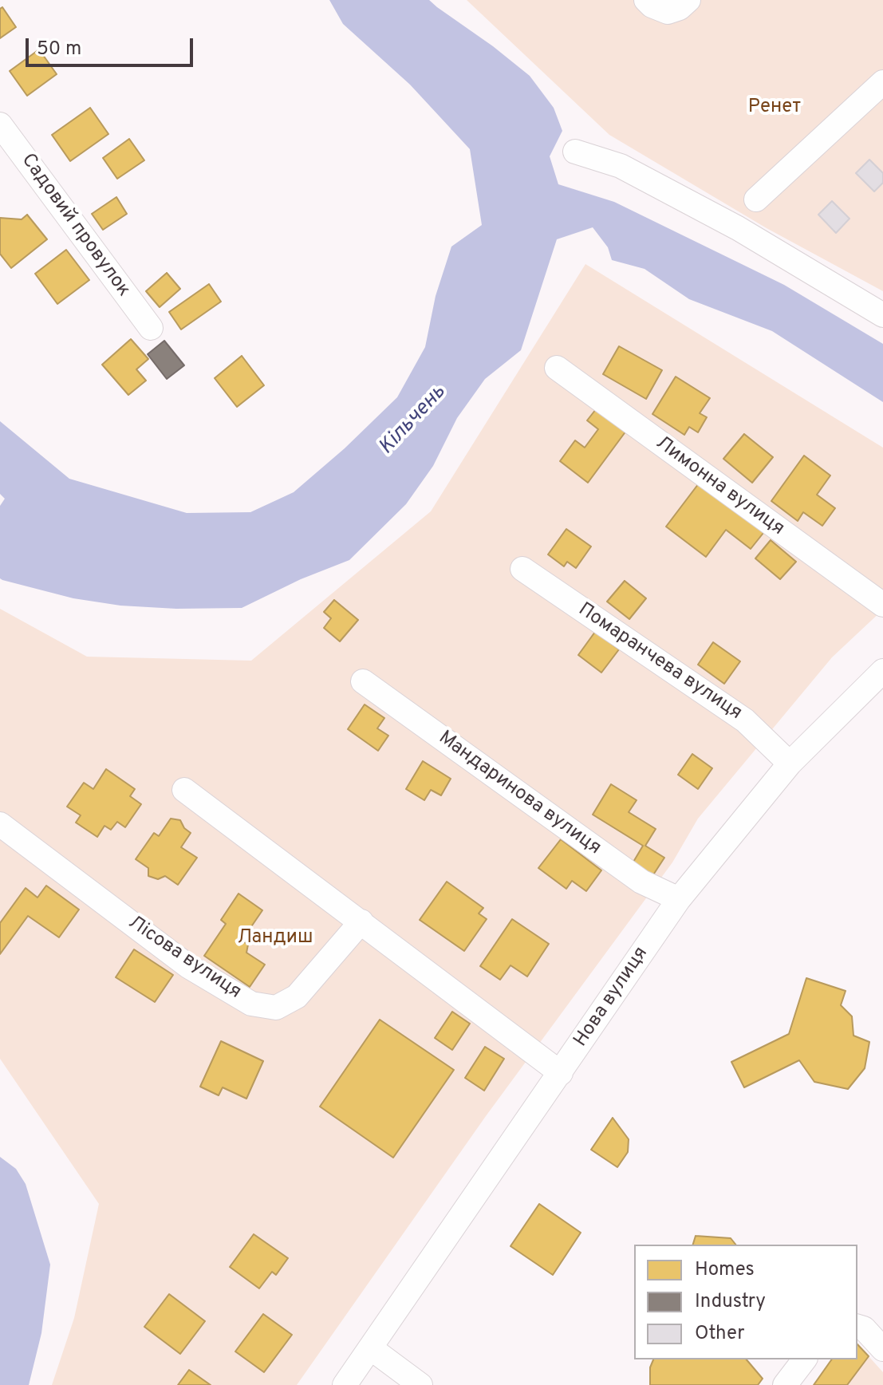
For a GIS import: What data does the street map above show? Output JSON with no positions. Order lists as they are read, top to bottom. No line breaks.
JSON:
{"streets":{"street":["Садовий провулок","Лимонна вулиця","Помаранчева вулиця","Мандаринова вулиця","Лісова вулиця","Нова вулиця"]},"crossings":[["Помаранчева вулиця","Нова вулиця"],["Мандаринова вулиця","Нова вулиця"]],"water":["Кільчень"],"parks":["Ренет","Ландиш"],"legend":["Homes","Industry","Other"],"scale_bar":"50 m"}
